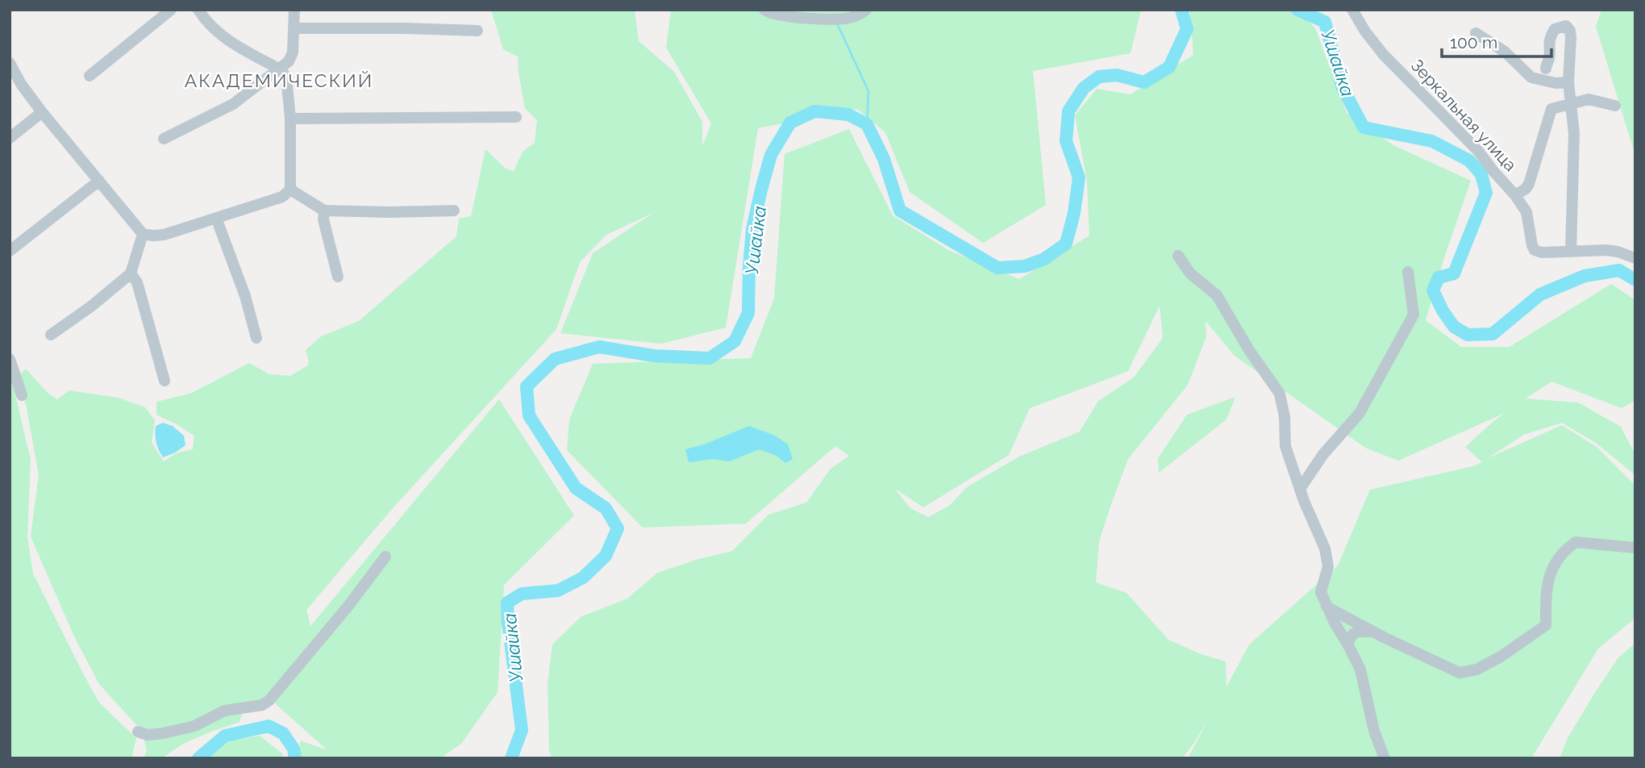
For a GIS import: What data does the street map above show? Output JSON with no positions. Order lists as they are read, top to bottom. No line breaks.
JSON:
{"streets":{"street":["Зеркальная улица"]},"districts":["АКАДЕМИЧЕСКИЙ"],"water":["Ушайка"],"scale_bar":"100 m"}
